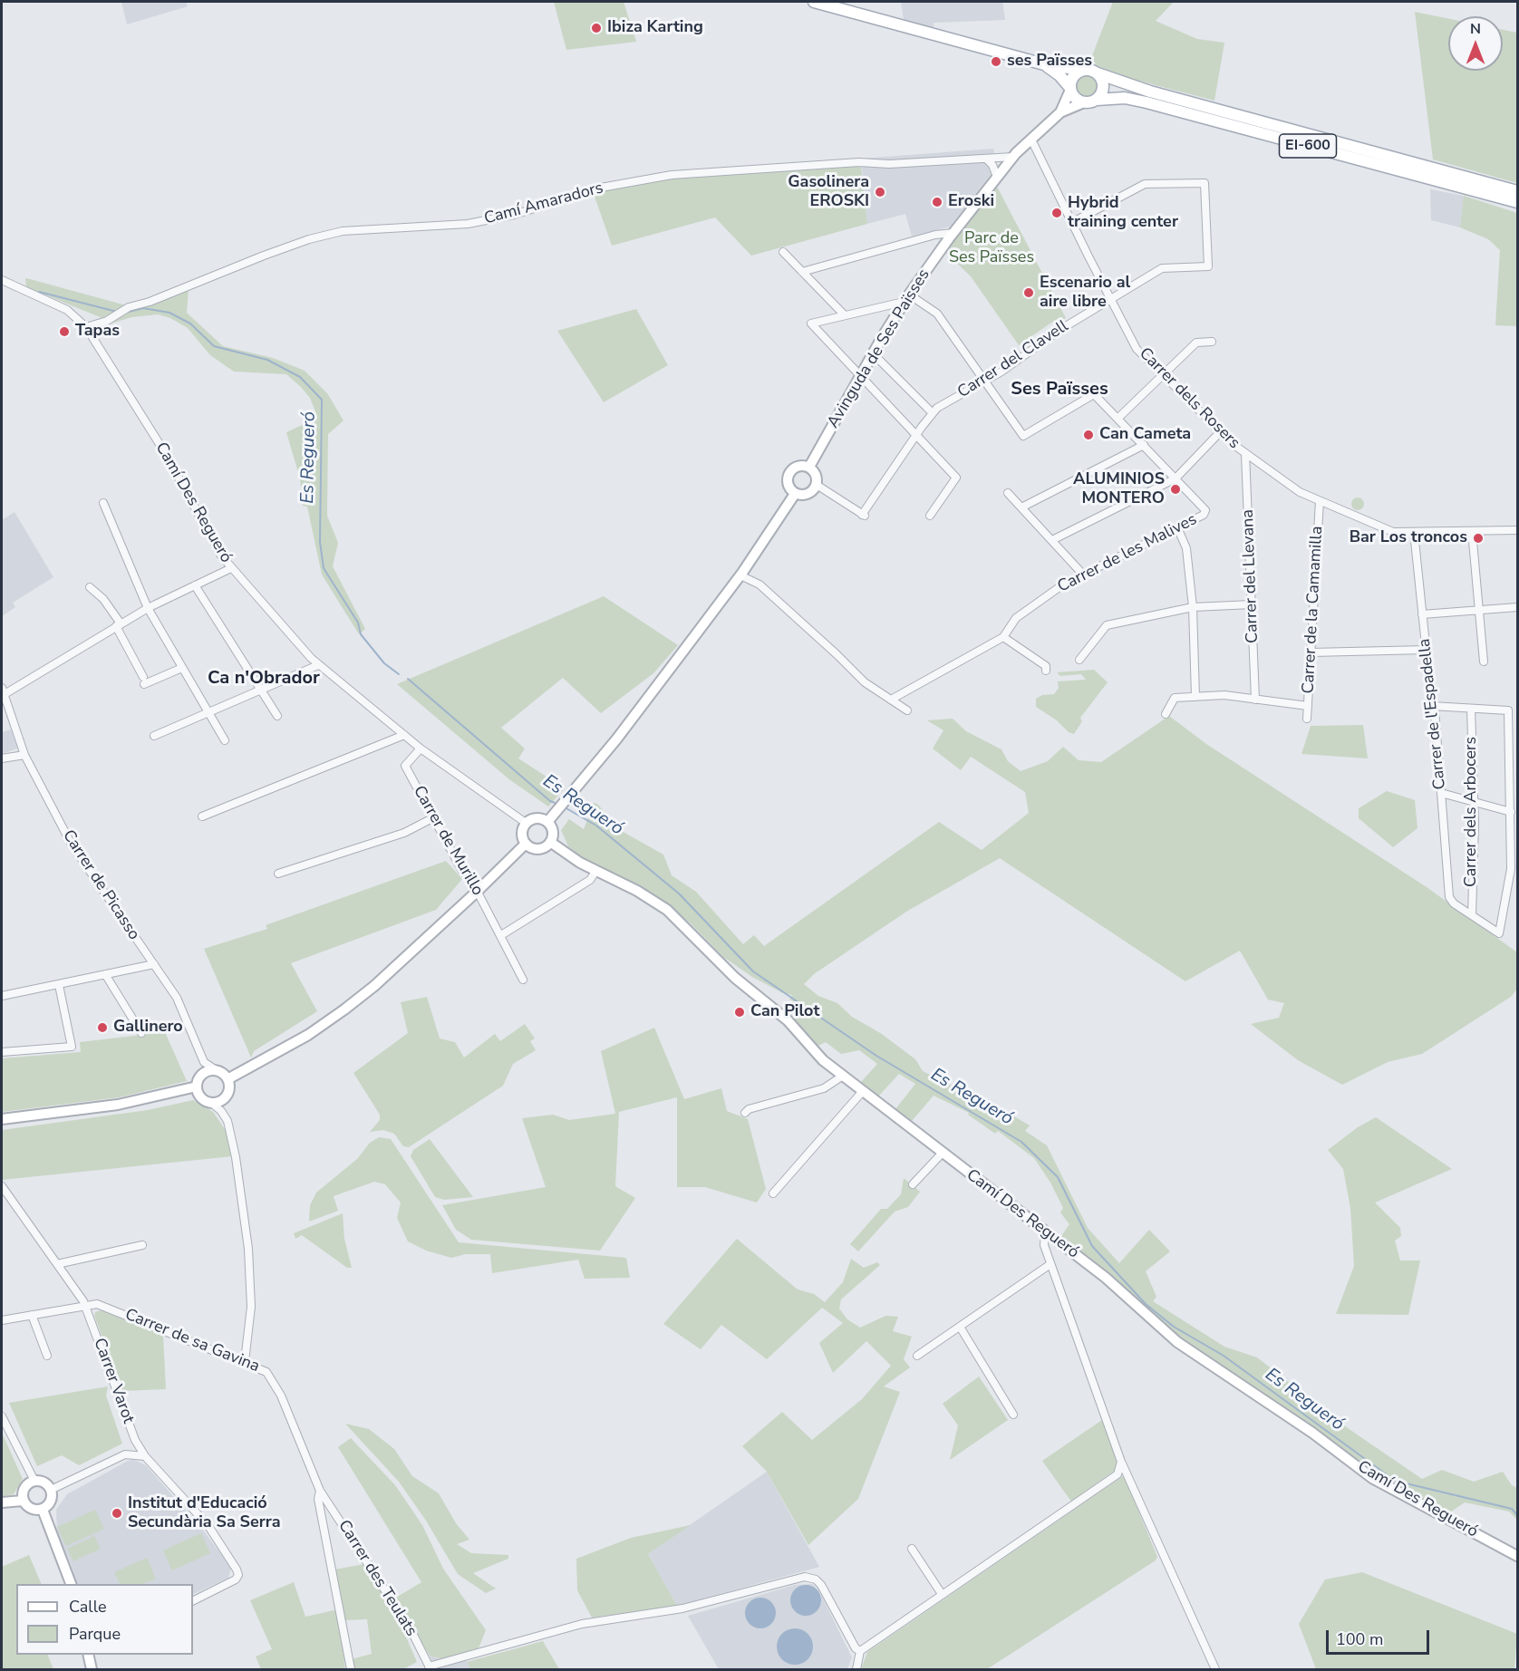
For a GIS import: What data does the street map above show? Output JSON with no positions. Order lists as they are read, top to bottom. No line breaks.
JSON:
{"streets":{"main road":["EI-600","Avinguda de Ses Païsses","Camí Des Regueró"],"street":["Camí Amaradors","Carrer del Clavell","Carrer dels Rosers","Carrer de les Malives","Carrer del Llevana","Carrer de la Camamilla","Carrer de l'Espadella","Carrer dels Arbocers","Carrer de Murillo","Carrer de Picasso","Carrer de sa Gavina","Carrer Varot","Carrer des Teulats"]},"crossings":[["EI-600","Avinguda de Ses Païsses"],["Camí Amaradors","Avinguda de Ses Païsses"],["Camí Amaradors","Camí Des Regueró"],["Avinguda de Ses Païsses","Carrer del Clavell"],["Avinguda de Ses Païsses","Carrer dels Rosers"],["Carrer del Clavell","Carrer dels Rosers"],["Carrer dels Rosers","Carrer del Llevana"],["Carrer dels Rosers","Carrer de la Camamilla"],["Carrer dels Rosers","Carrer de l'Espadella"],["Camí Des Regueró","Carrer de Murillo"],["Carrer de l'Espadella","Carrer dels Arbocers"],["Carrer de sa Gavina","Carrer Varot"],["Carrer de sa Gavina","Carrer des Teulats"]],"districts":["Ses Païsses","Ca n'Obrador"],"water":["Es Regueró"],"parks":["Parc de Ses Païsses"],"places":["Ibiza Karting","ses Païsses","Gasolinera EROSKI","Eroski","Hybrid training center","Escenario al aire libre","Tapas","Can Cameta","ALUMINIOS MONTERO","Bar Los troncos","Can Pilot","Gallinero","Institut d'Educació Secundària Sa Serra"],"legend":["Calle","Parque"],"scale_bar":"100 m","north":"top"}
